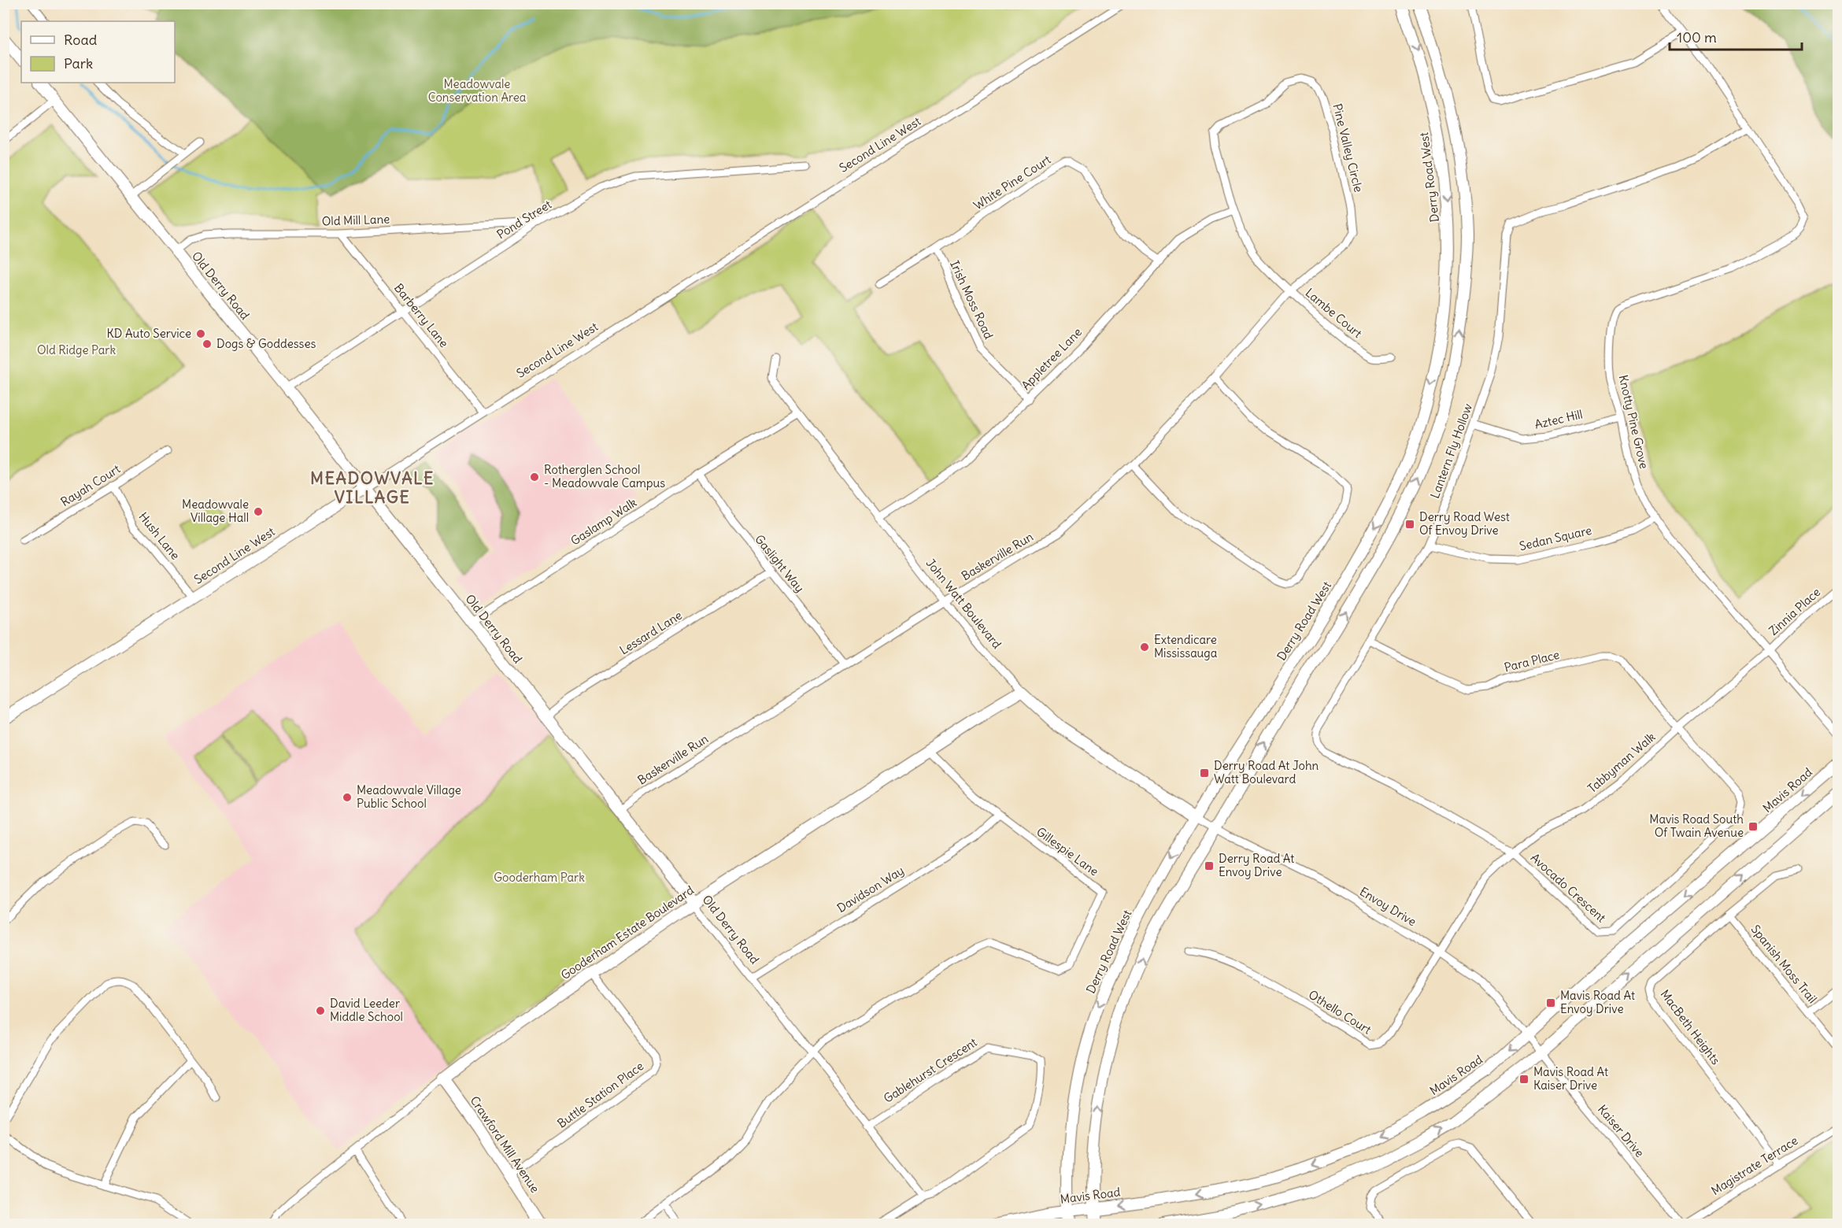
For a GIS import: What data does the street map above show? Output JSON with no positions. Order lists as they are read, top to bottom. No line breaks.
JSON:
{"streets":{"main road":["Second Line West","Derry Road West","Old Derry Road","John Watt Boulevard","Mavis Road","Gooderham Estate Boulevard","Crawford Mill Avenue"],"street":["Pine Valley Circle","White Pine Court","Pond Street","Old Mill Lane","Irish Moss Road","Lambe Court","Barberry Lane","Appletree Lane","Aztec Hill","Knotty Pine Grove","Lantern Fly Hollow","Rayah Court","Gaslamp Walk","Hush Lane","Sedan Square","Baskerville Run","Gaslight Way","Zinnia Place","Lessard Lane","Para Place","Tabbyman Walk","Gillespie Lane","Avocado Crescent","Davidson Way","Envoy Drive","Spanish Moss Trail","Othello Court","MacBeth Heights","Gablehurst Crescent","Buttle Station Place","Kaiser Drive","Magistrate Terrace"]},"crossings":[["Second Line West","Old Derry Road"],["Second Line West","Barberry Lane"],["Second Line West","Hush Lane"],["Pine Valley Circle","Lambe Court"],["Pine Valley Circle","Appletree Lane"],["Pine Valley Circle","Baskerville Run"],["Derry Road West","John Watt Boulevard"],["Derry Road West","Mavis Road"],["Derry Road West","Envoy Drive"],["White Pine Court","Irish Moss Road"],["White Pine Court","Appletree Lane"],["Pond Street","Old Mill Lane"],["Pond Street","Old Derry Road"],["Pond Street","Barberry Lane"],["Old Mill Lane","Old Derry Road"],["Old Mill Lane","Barberry Lane"],["Old Derry Road","Gaslamp Walk"],["Old Derry Road","Baskerville Run"],["Old Derry Road","Lessard Lane"],["Old Derry Road","Gillespie Lane"],["Old Derry Road","Davidson Way"],["Old Derry Road","Gooderham Estate Boulevard"],["Old Derry Road","Gablehurst Crescent"],["Irish Moss Road","Appletree Lane"],["Lambe Court","Baskerville Run"],["Appletree Lane","John Watt Boulevard"],["Aztec Hill","Knotty Pine Grove"],["Aztec Hill","Lantern Fly Hollow"],["Knotty Pine Grove","Lantern Fly Hollow"],["Knotty Pine Grove","Sedan Square"],["Knotty Pine Grove","Zinnia Place"],["Knotty Pine Grove","Tabbyman Walk"],["Lantern Fly Hollow","Sedan Square"],["Lantern Fly Hollow","Para Place"],["Lantern Fly Hollow","Tabbyman Walk"],["Lantern Fly Hollow","Avocado Crescent"],["Rayah Court","Hush Lane"],["Gaslamp Walk","Gaslight Way"],["Gaslamp Walk","John Watt Boulevard"],["Baskerville Run","Gaslight Way"],["Baskerville Run","John Watt Boulevard"],["Gaslight Way","Lessard Lane"],["John Watt Boulevard","Envoy Drive"],["John Watt Boulevard","Gooderham Estate Boulevard"],["Zinnia Place","Tabbyman Walk"],["Para Place","Tabbyman Walk"],["Para Place","Avocado Crescent"],["Tabbyman Walk","Avocado Crescent"],["Tabbyman Walk","Envoy Drive"],["Tabbyman Walk","Othello Court"],["Mavis Road","Envoy Drive"],["Gillespie Lane","Davidson Way"],["Gillespie Lane","Gooderham Estate Boulevard"],["Envoy Drive","Othello Court"],["Envoy Drive","Kaiser Drive"],["Gooderham Estate Boulevard","Buttle Station Place"],["Gooderham Estate Boulevard","Crawford Mill Avenue"],["Spanish Moss Trail","MacBeth Heights"],["MacBeth Heights","Magistrate Terrace"],["Buttle Station Place","Crawford Mill Avenue"],["Kaiser Drive","Magistrate Terrace"]],"districts":["MEADOWVALE VILLAGE"],"parks":["Meadowvale Conservation Area","Old Ridge Park","Gooderham Park"],"places":{"other":["KD Auto Service","Dogs & Goddesses","Rotherglen School - Meadowvale Campus","Meadowvale Village Hall","Extendicare Mississauga","Meadowvale Village Public School","David Leeder Middle School"],"transit":["Derry Road West Of Envoy Drive","Derry Road At John Watt Boulevard","Mavis Road South Of Twain Avenue","Derry Road At Envoy Drive","Mavis Road At Envoy Drive","Mavis Road At Kaiser Drive"]},"legend":["Road","Park"],"scale_bar":"100 m"}
